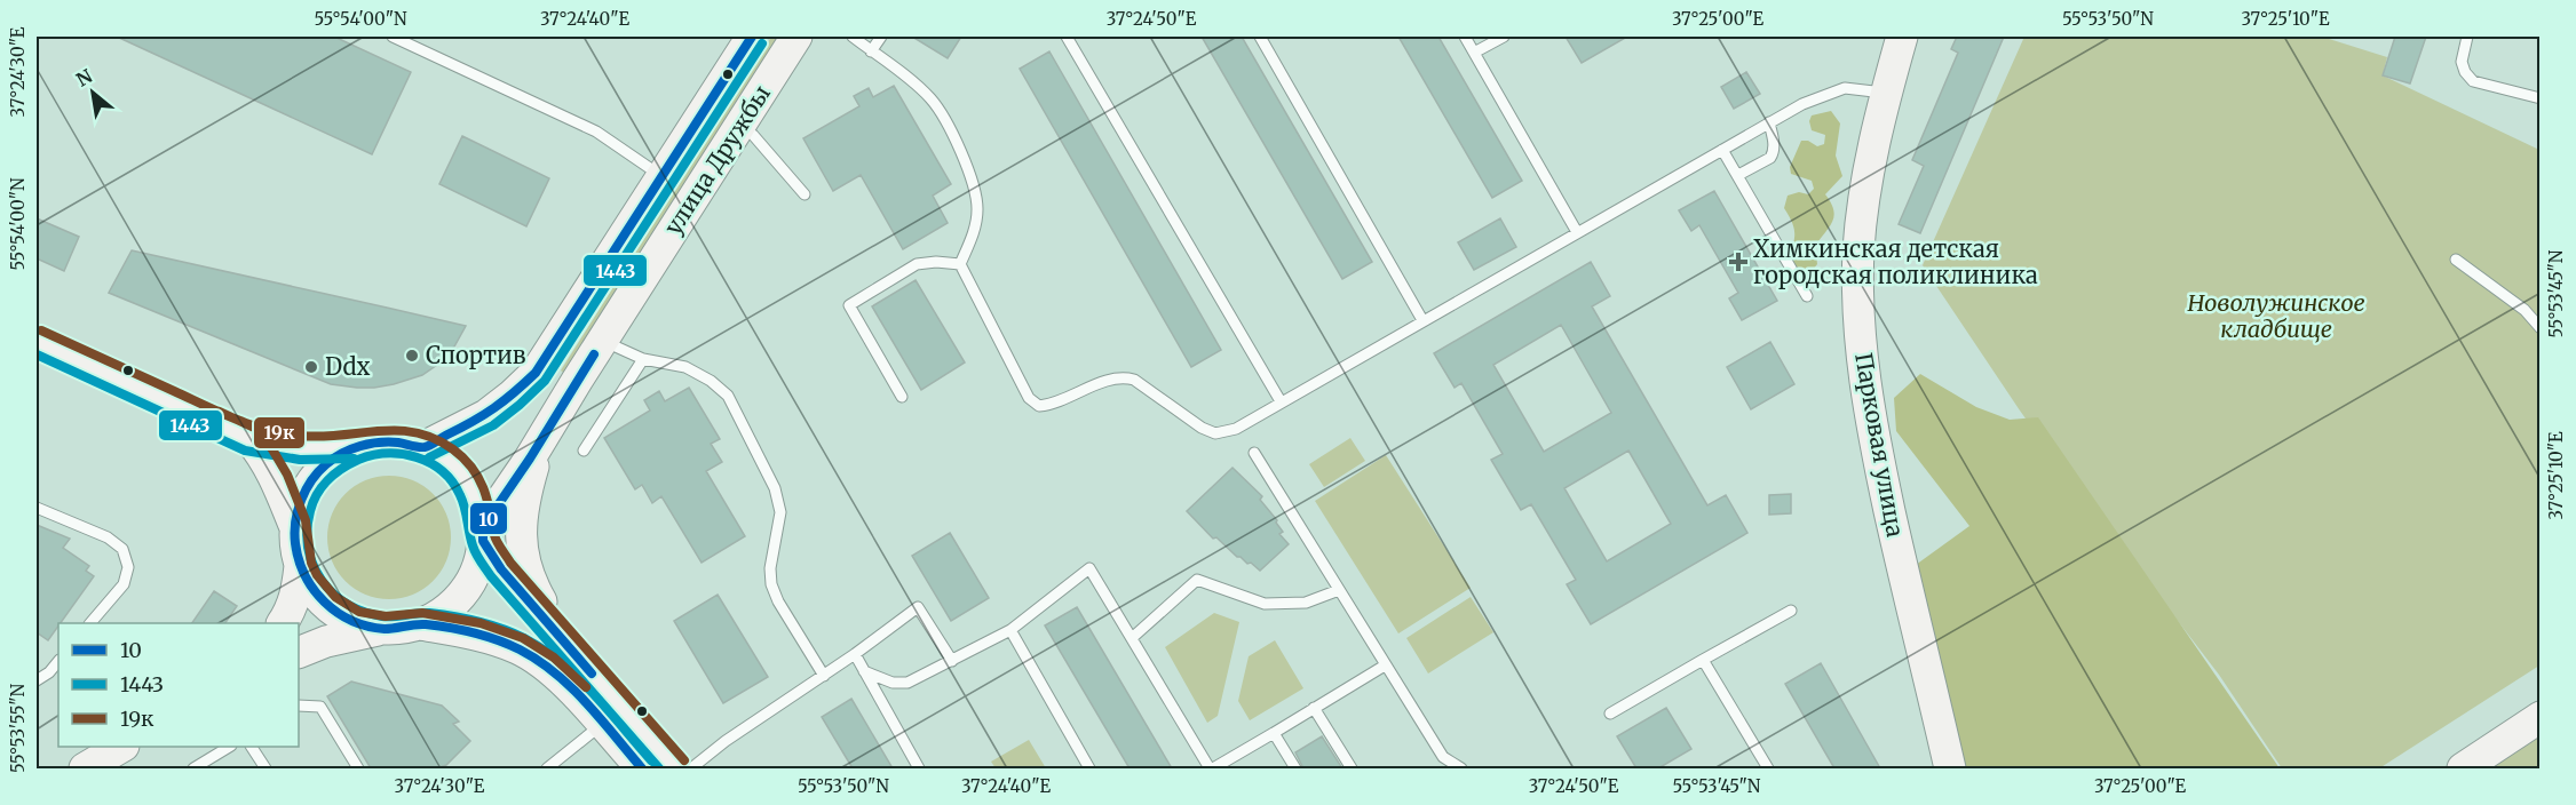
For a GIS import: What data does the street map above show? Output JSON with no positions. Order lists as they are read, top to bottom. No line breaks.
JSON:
{"streets":{"main road":["улица Дружбы","Парковая улица"]},"parks":["Новолужинское кладбище"],"places":{"health":["Химкинская детская городская поликлиника"],"other":["Спортив","Ddx"]},"lines":["transit line 10","transit line 1443","transit line 19к"],"legend":["10","1443","19к"],"north":"top left","coordinates":["55°54'00\"N","37°24'40\"E","37°24'50\"E","37°25'00\"E","55°53'50\"N","37°25'10\"E","37°24'30\"E","55°53'45\"N","55°53'55\"N"]}
